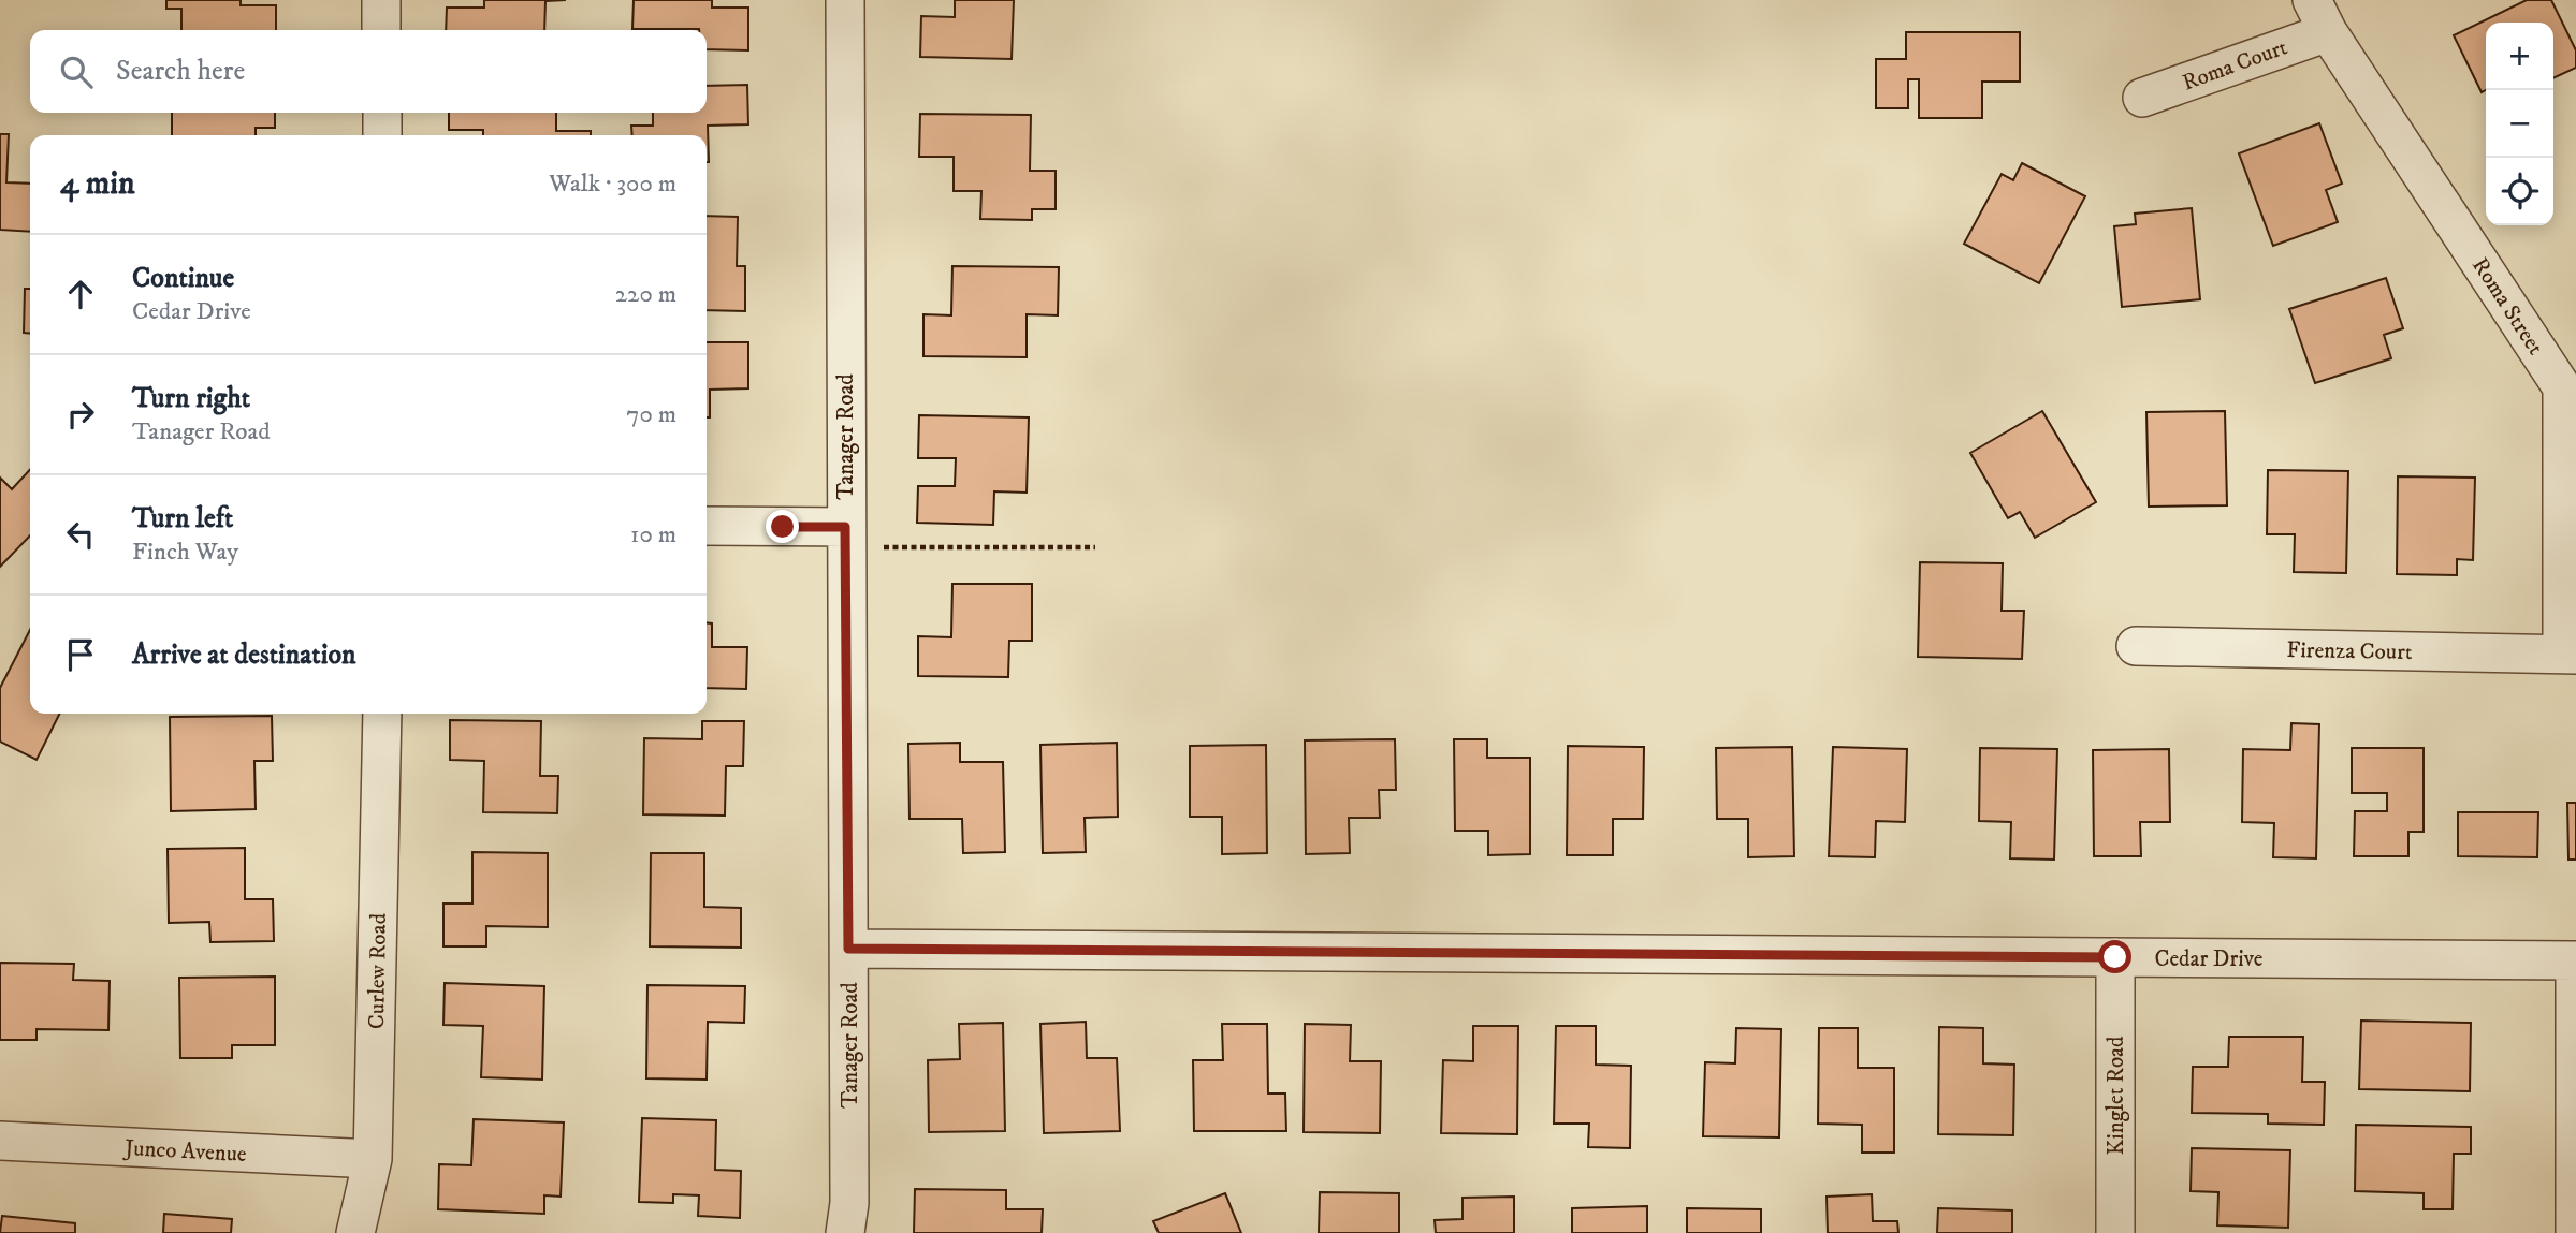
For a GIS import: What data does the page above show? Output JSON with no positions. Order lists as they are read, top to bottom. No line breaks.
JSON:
{"streets":{"street":["Roma Court","Roma Street","Tanager Road","Firenza Court","Cedar Drive","Curlew Road","Kinglet Road","Junco Avenue"]},"crossings":[["Roma Court","Roma Street"],["Roma Street","Firenza Court"],["Tanager Road","Cedar Drive"],["Cedar Drive","Kinglet Road"],["Curlew Road","Junco Avenue"]],"page":{"map_buttons":["+","−"],"search":"Search here","heading":["4 min","Walk · 300 m"],"list":[["Continue","Cedar Drive","220 m"],["Turn right","Tanager Road","70 m"],["Turn left","Finch Way","10 m"],"Arrive at destination"]}}
